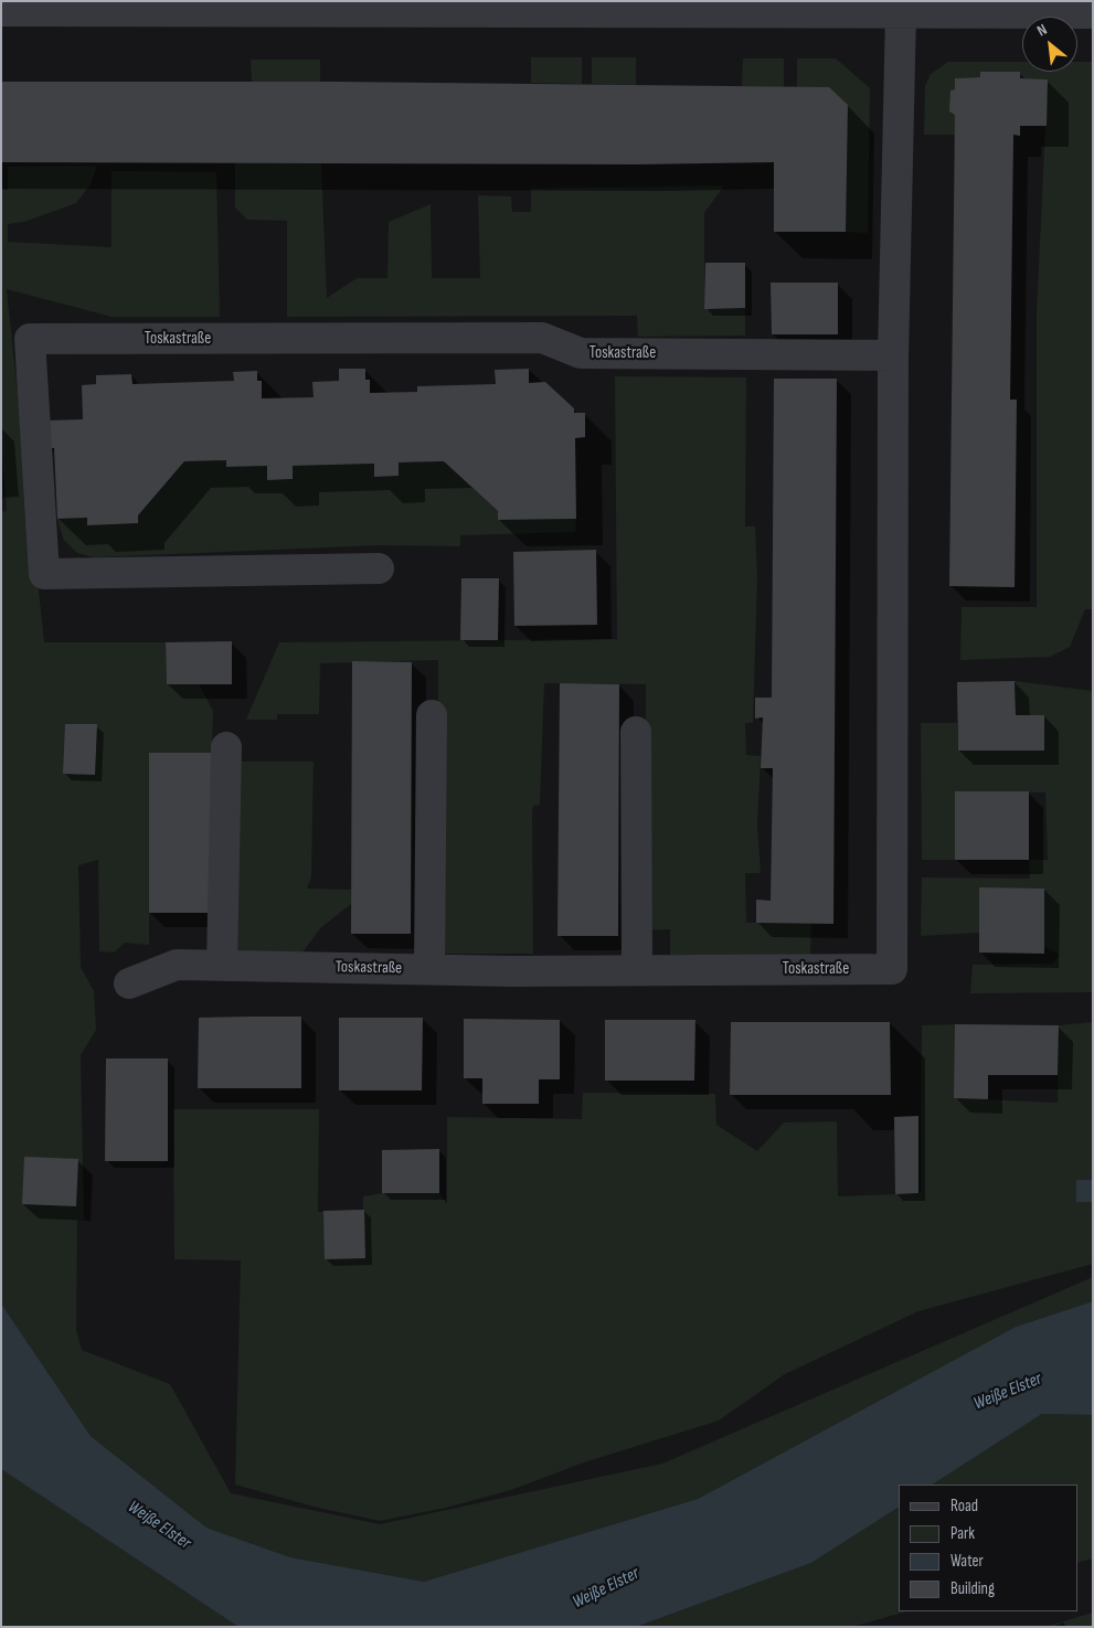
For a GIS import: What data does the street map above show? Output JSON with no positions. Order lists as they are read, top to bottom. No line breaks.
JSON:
{"streets":{"street":["Toskastraße"]},"water":["Weiße Elster"],"legend":["Road","Park","Water","Building"],"north":"top left"}
